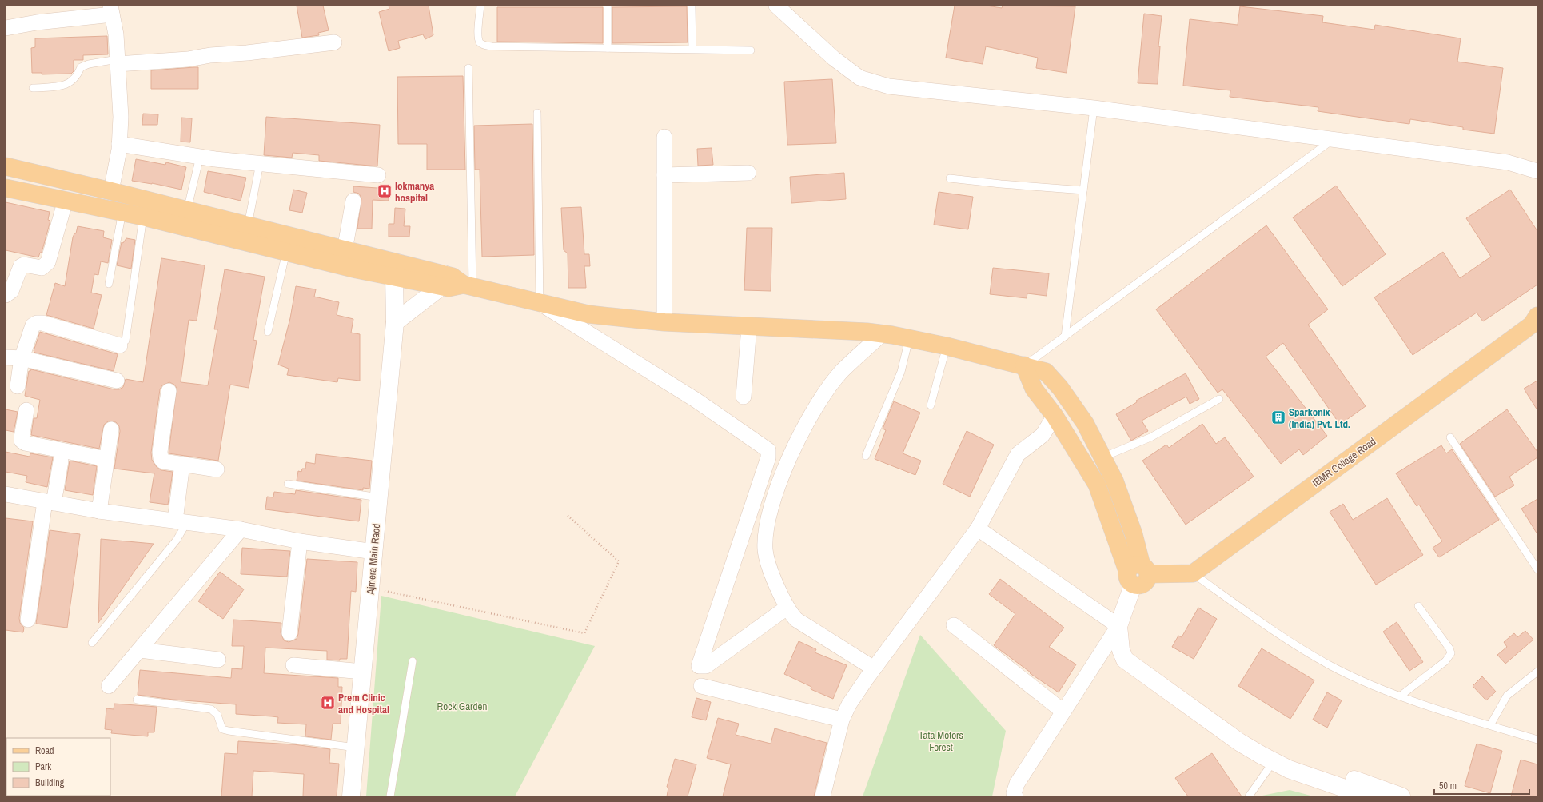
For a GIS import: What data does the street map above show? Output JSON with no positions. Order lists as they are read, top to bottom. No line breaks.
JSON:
{"streets":{"main road":["IBMR College Road","Ajmera Main Raod"]},"parks":["Rock Garden","Tata Motors Forest"],"places":{"hospital":["lokmanya hospital","Prem Clinic and Hospital"],"building":["Sparkonix (India) Pvt. Ltd."]},"legend":["Road","Park","Building"],"scale_bar":"50 m"}
